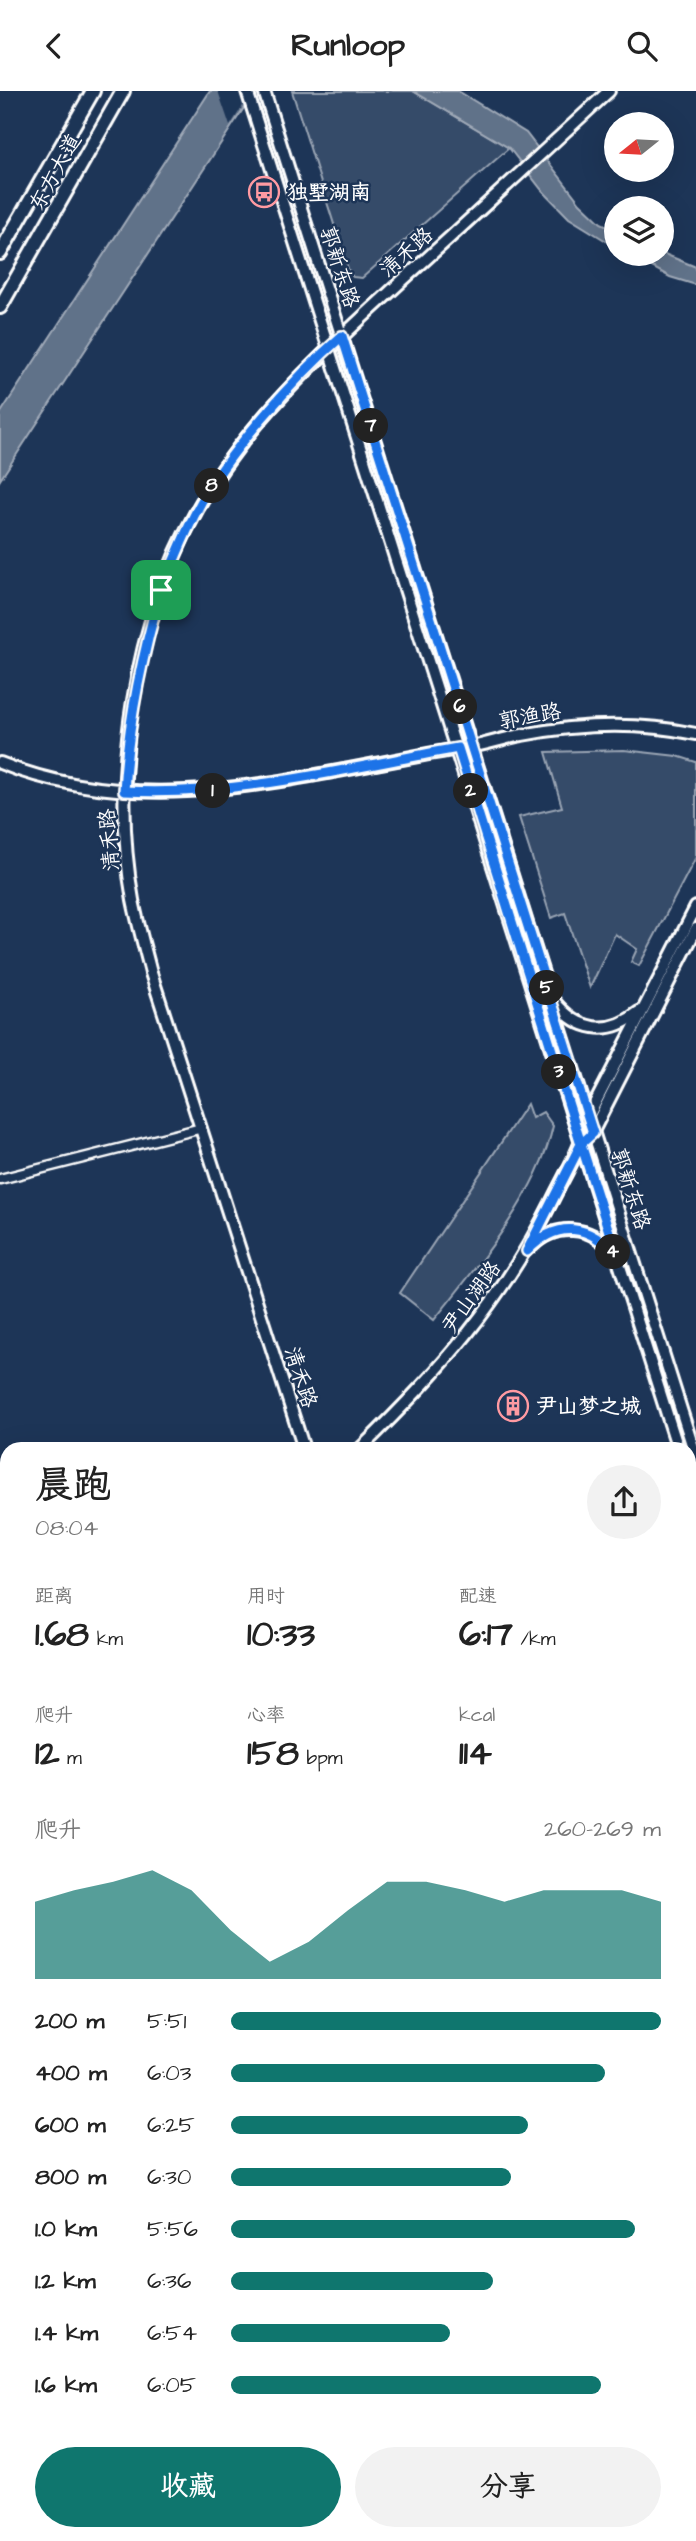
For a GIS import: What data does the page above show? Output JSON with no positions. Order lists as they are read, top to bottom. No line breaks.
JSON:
{"streets":{"main road":["东方大道","清禾路","郭新东路","郭渔路","尹山湖路"]},"crossings":[["清禾路","郭新东路"],["清禾路","郭渔路"],["郭新东路","郭渔路"],["郭新东路","尹山湖路"]],"places":{"bus stop":["独墅湖南"],"building":["尹山梦之城"]},"north":"left","page":{"header":"Runloop","pins":["7","8","6","1","2","5","3","4"],"heading":["晨跑","08:04"],"stats":[["距离","1.68 km"],["用时","10:33"],["配速","6:17 /km"],["爬升","12 m"],["心率","158 bpm"],["kcal","114"]],"chart":["爬升","260–269 m"],"list":[{"name":"200 m","note":"5:51"},{"name":"400 m","note":"6:03"},{"name":"600 m","note":"6:25"},{"name":"800 m","note":"6:30"},{"name":"1.0 km","note":"5:56"},{"name":"1.2 km","note":"6:36"},{"name":"1.4 km","note":"6:54"},{"name":"1.6 km","note":"6:05"}],"buttons":["收藏","分享"]}}
